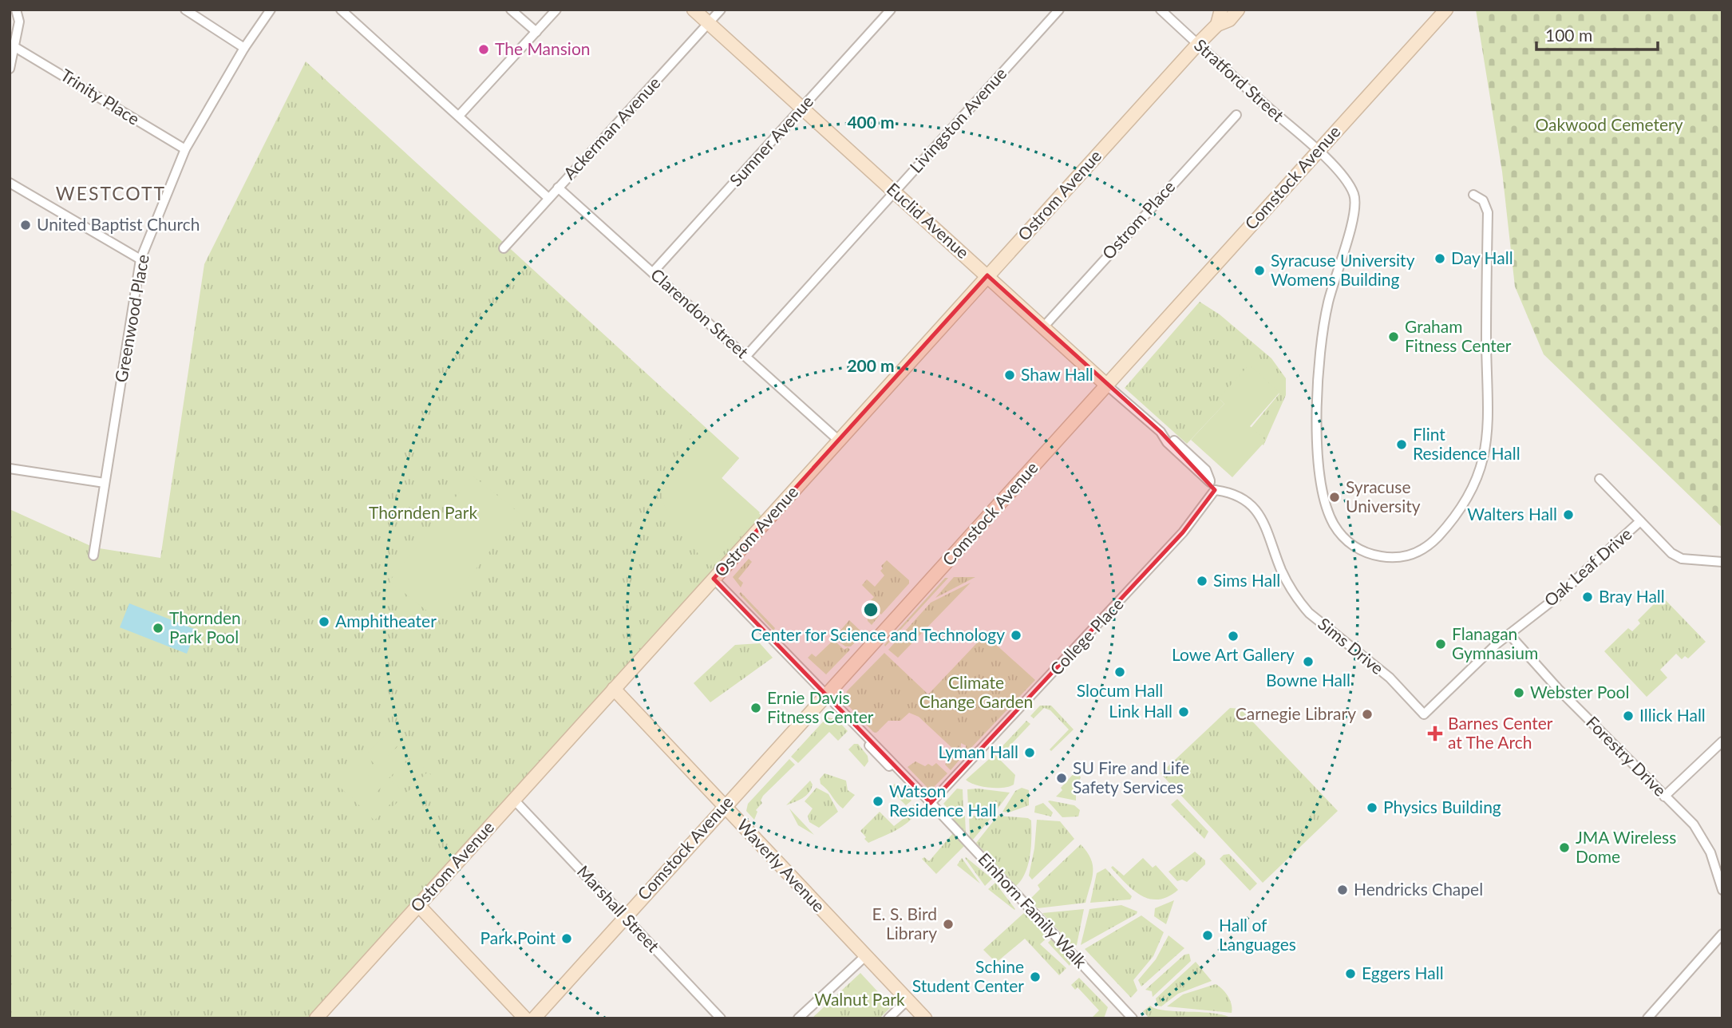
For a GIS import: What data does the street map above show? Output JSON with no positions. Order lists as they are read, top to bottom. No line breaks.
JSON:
{"streets":{"street":["Stratford Street","Trinity Place","Livingston Avenue","Ackerman Avenue","Sumner Avenue","Comstock Avenue","Ostrom Avenue","Ostrom Place","Euclid Avenue","Clarendon Street","Greenwood Place","Oak Leaf Drive","College Place","Sims Drive","Forestry Drive","Waverly Avenue","Marshall Street","Einhorn Family Walk"]},"crossings":[["Stratford Street","Comstock Avenue"],["Stratford Street","Ostrom Avenue"],["Trinity Place","Greenwood Place"],["Livingston Avenue","Euclid Avenue"],["Livingston Avenue","Clarendon Street"],["Ackerman Avenue","Euclid Avenue"],["Ackerman Avenue","Clarendon Street"],["Sumner Avenue","Euclid Avenue"],["Sumner Avenue","Clarendon Street"],["Comstock Avenue","Euclid Avenue"],["Comstock Avenue","Waverly Avenue"],["Comstock Avenue","Marshall Street"],["Comstock Avenue","Einhorn Family Walk"],["Ostrom Avenue","Euclid Avenue"],["Ostrom Avenue","Clarendon Street"],["Ostrom Avenue","Waverly Avenue"],["Ostrom Avenue","Marshall Street"],["Ostrom Avenue","Einhorn Family Walk"],["Ostrom Place","Euclid Avenue"],["Euclid Avenue","College Place"],["Euclid Avenue","Sims Drive"],["Oak Leaf Drive","Sims Drive"],["Oak Leaf Drive","Forestry Drive"],["College Place","Sims Drive"],["College Place","Einhorn Family Walk"],["Sims Drive","Forestry Drive"]],"districts":["WESTCOTT"],"parks":["Oakwood Cemetery","Thornden Park","Climate Change Garden","Walnut Park"],"places":{"other":["The Mansion","United Baptist Church","Day Hall","Syracuse University Womens Building","Graham Fitness Center","Shaw Hall","Flint Residence Hall","Syracuse University","Walters Hall","Sims Hall","Bray Hall","Amphitheater","Thornden Park Pool","Center for Science and Technology","Lowe Art Gallery","Flanagan Gymnasium","Bowne Hall","Slocum Hall","Webster Pool","Ernie Davis Fitness Center","Link Hall","Carnegie Library","Illick Hall","Lyman Hall","SU Fire and Life Safety Services","Watson Residence Hall","Physics Building","JMA Wireless Dome","Hendricks Chapel","E. S. Bird Library","Hall of Languages","Park Point","Eggers Hall","Schine Student Center"],"health":["Barnes Center at The Arch"]},"scale_bar":"100 m","rings":["400 m","200 m"]}
